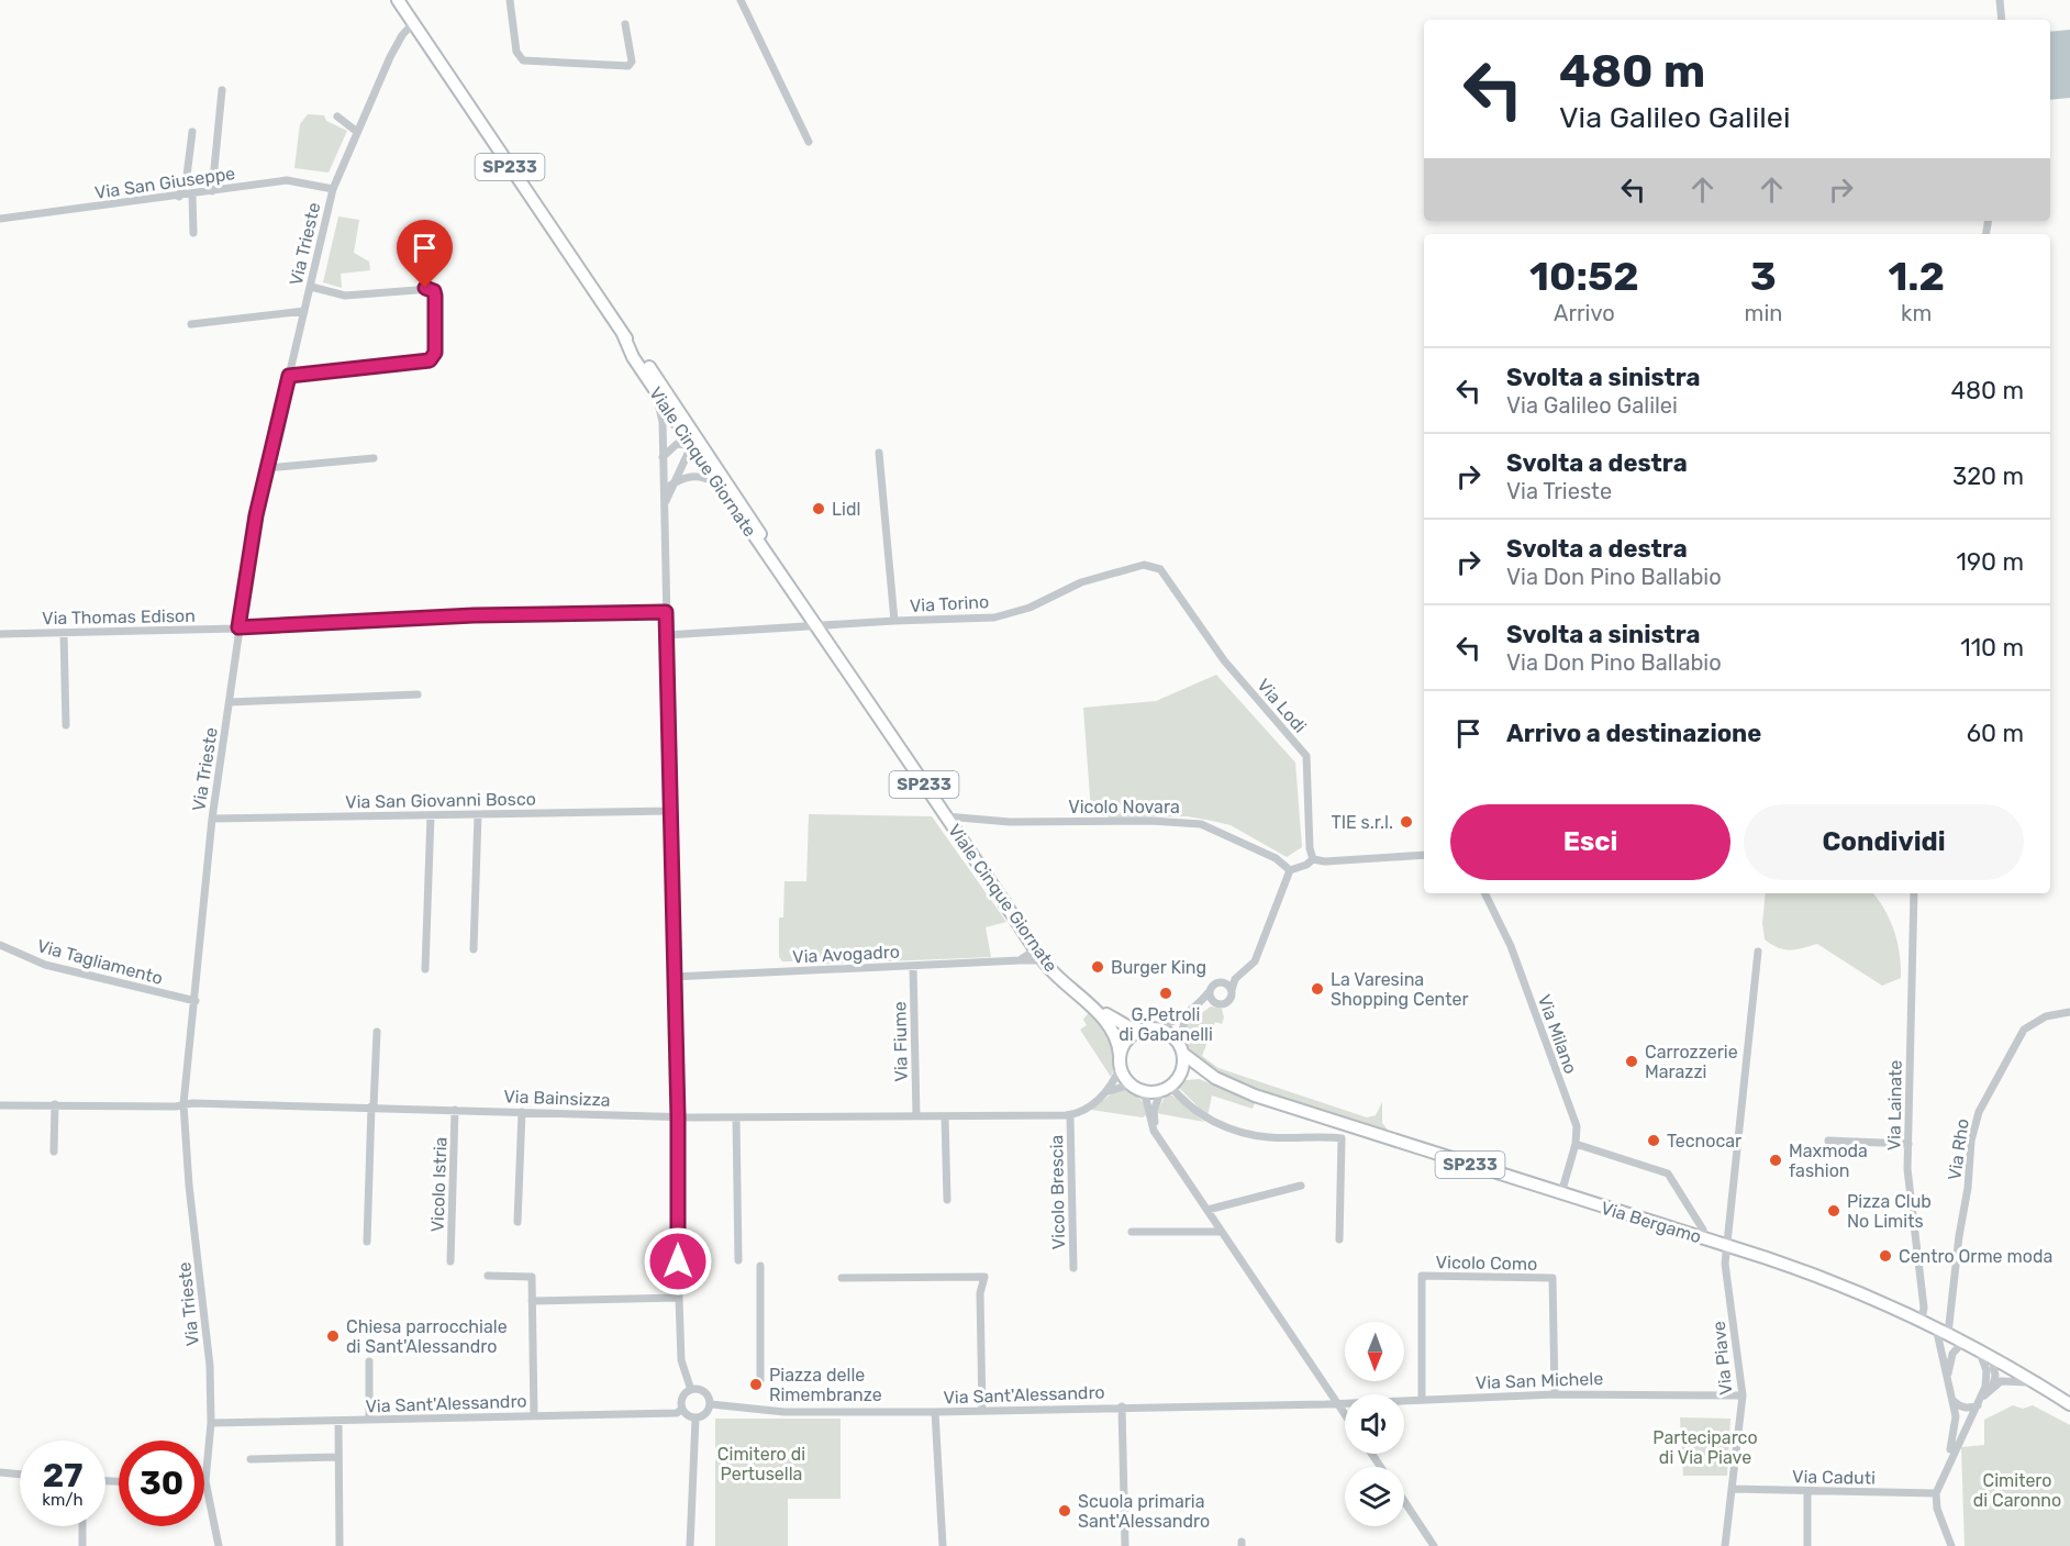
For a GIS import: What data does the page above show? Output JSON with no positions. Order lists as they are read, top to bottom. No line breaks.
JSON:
{"streets":{"main road":["SP233","Viale Cinque Giornate","Via Bergamo"],"street":["Via San Giuseppe","Via Trieste","Via Torino","Via Thomas Edison","Via Lodi","Via San Giovanni Bosco","Vicolo Novara","Via Avogadro","Via Tagliamento","Via Milano","Via Fiume","Via Bainsizza","Via Lainate","Via Rho","Vicolo Istria","Vicolo Brescia","Vicolo Como","Via Piave","Via San Michele","Via Sant'Alessandro","Via Caduti"]},"crossings":[["SP233","Viale Cinque Giornate"],["SP233","Via Bergamo"],["Via San Giuseppe","Via Trieste"],["Via Trieste","Viale Cinque Giornate"],["Via Trieste","Via Thomas Edison"],["Via Trieste","Via San Giovanni Bosco"],["Via Trieste","Via Tagliamento"],["Via Trieste","Via Bainsizza"],["Via Trieste","Via Sant'Alessandro"],["Viale Cinque Giornate","Via Torino"],["Viale Cinque Giornate","Vicolo Novara"],["Viale Cinque Giornate","Via Avogadro"],["Viale Cinque Giornate","Via Bergamo"],["Via Torino","Via Lodi"],["Via Avogadro","Via Fiume"],["Via Milano","Via Bergamo"],["Via Fiume","Via Bainsizza"],["Via Bainsizza","Vicolo Istria"],["Via Bainsizza","Vicolo Brescia"],["Via Lainate","Via Bergamo"],["Via Rho","Via Bergamo"],["Via Bergamo","Via Piave"],["Vicolo Como","Via San Michele"],["Via Piave","Via San Michele"],["Via Piave","Via Caduti"],["Via San Michele","Via Sant'Alessandro"]],"parks":["Parteciparco di Via Piave","Cimitero di Pertusella","Cimitero di Caronno"],"places":["Lidl","TIE s.r.l.","Burger King","La Varesina Shopping Center","G.Petroli di Gabanelli","Carrozzerie Marazzi","Tecnocar","Maxmoda fashion","Pizza Club No Limits","Centro Orme moda","Chiesa parrocchiale di Sant'Alessandro","Piazza delle Rimembranze","Scuola primaria Sant'Alessandro"],"north":"bottom","page":{"turn":["480 m","Via Galileo Galilei"],"eta":["10:52","Arrivo","3","min","1.2","km"],"list":[{"name":"Svolta a sinistra","note":"Via Galileo Galilei","value":"480 m"},{"name":"Svolta a destra","note":"Via Trieste","value":"320 m"},{"name":"Svolta a destra","note":"Via Don Pino Ballabio","value":"190 m"},{"name":"Svolta a sinistra","note":"Via Don Pino Ballabio","value":"110 m"},{"name":"Arrivo a destinazione","value":"60 m"}],"buttons":["Esci","Condividi"],"speed":"27 km/h","limit":"30"}}
